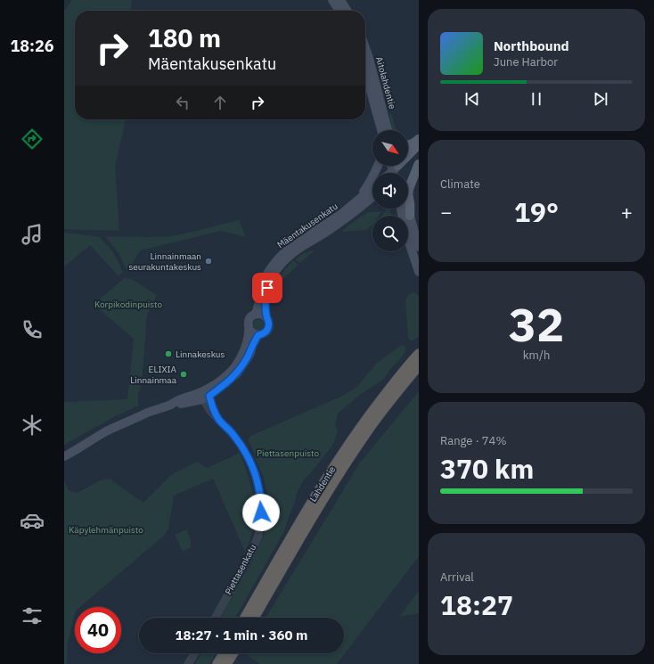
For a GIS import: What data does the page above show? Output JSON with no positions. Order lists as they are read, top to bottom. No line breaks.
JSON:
{"streets":{"highway":["Lahdentie"],"main road":["Aitolahdentie","Mäentakusenkatu"],"street":["Piettasenkatu"]},"parks":["Korpikodinpuisto","Piettasenpuisto","Käpylehmänpuisto"],"places":["Linnainmaan seurakuntakeskus","Linnakeskus","ELIXIA Linnainmaa"],"north":"bottom right","page":{"tabs":"18:26","turn":["180 m","Mäentakusenkatu"],"song":["Northbound","June Harbor"],"tile":["Climate",["32","km/h"],["Range · 74%","370 km"],["Arrival","18:27"]],"heat":["−","19°","+"],"limit":"40","trip":"18:27 · 1 min · 360 m"}}
